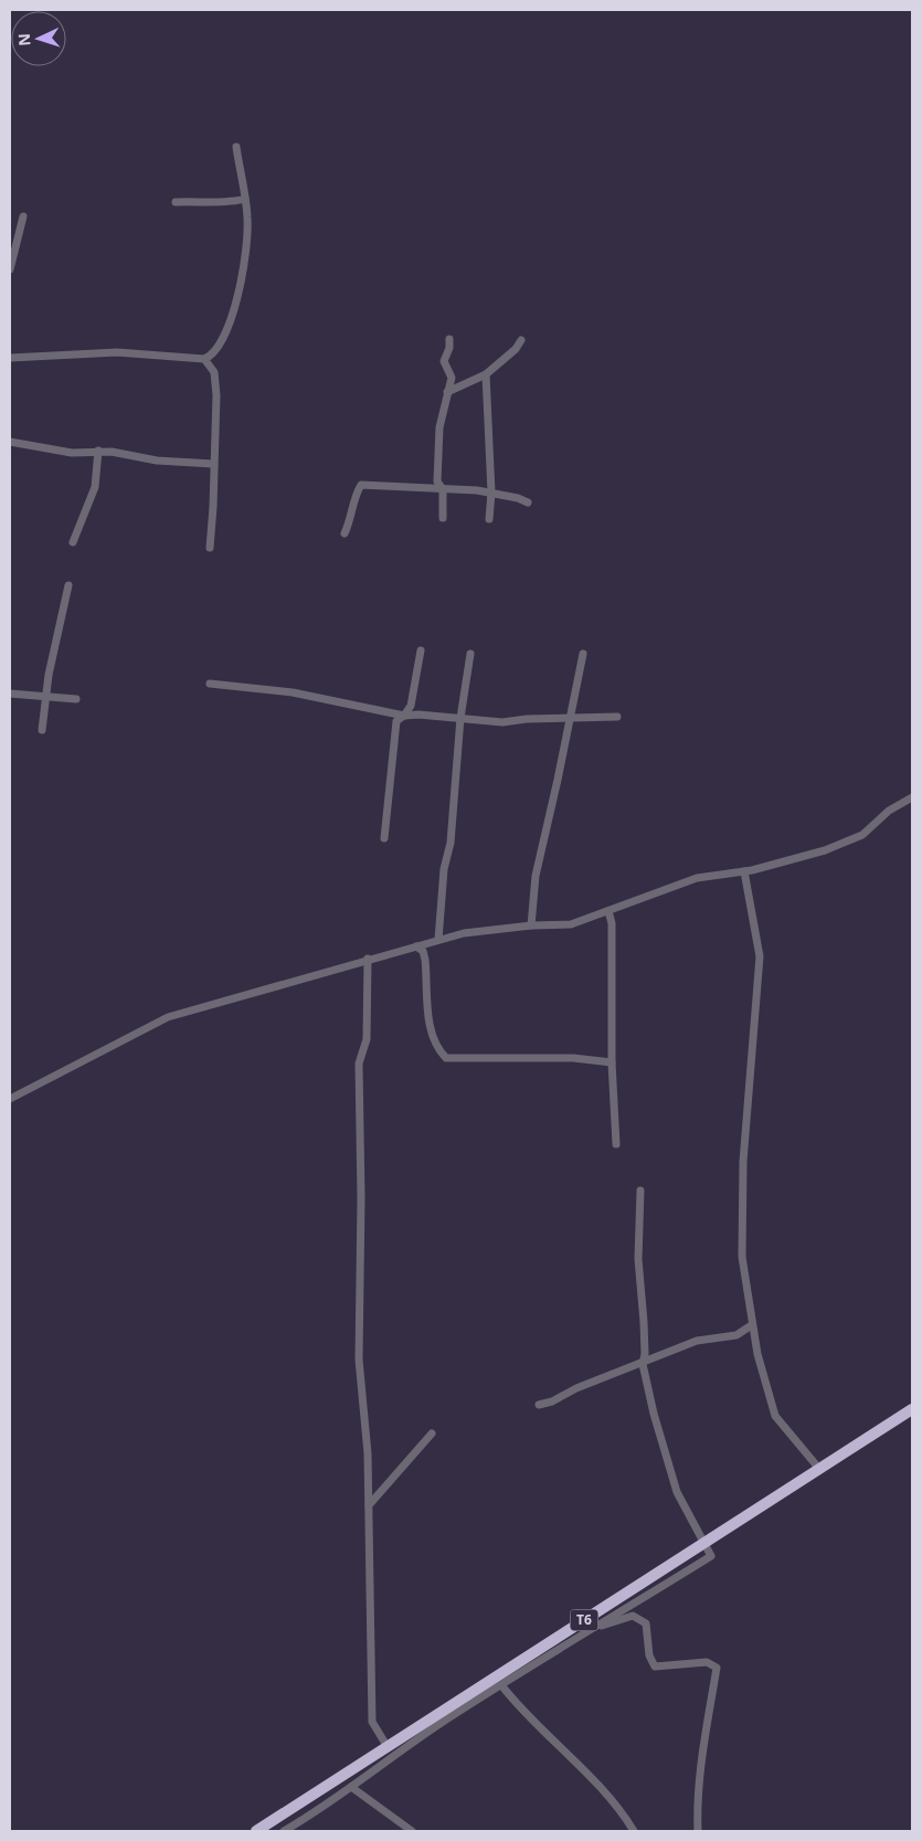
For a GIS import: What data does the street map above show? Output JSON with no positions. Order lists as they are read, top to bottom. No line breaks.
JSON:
{"streets":{"highway":["T6"]},"north":"left"}
